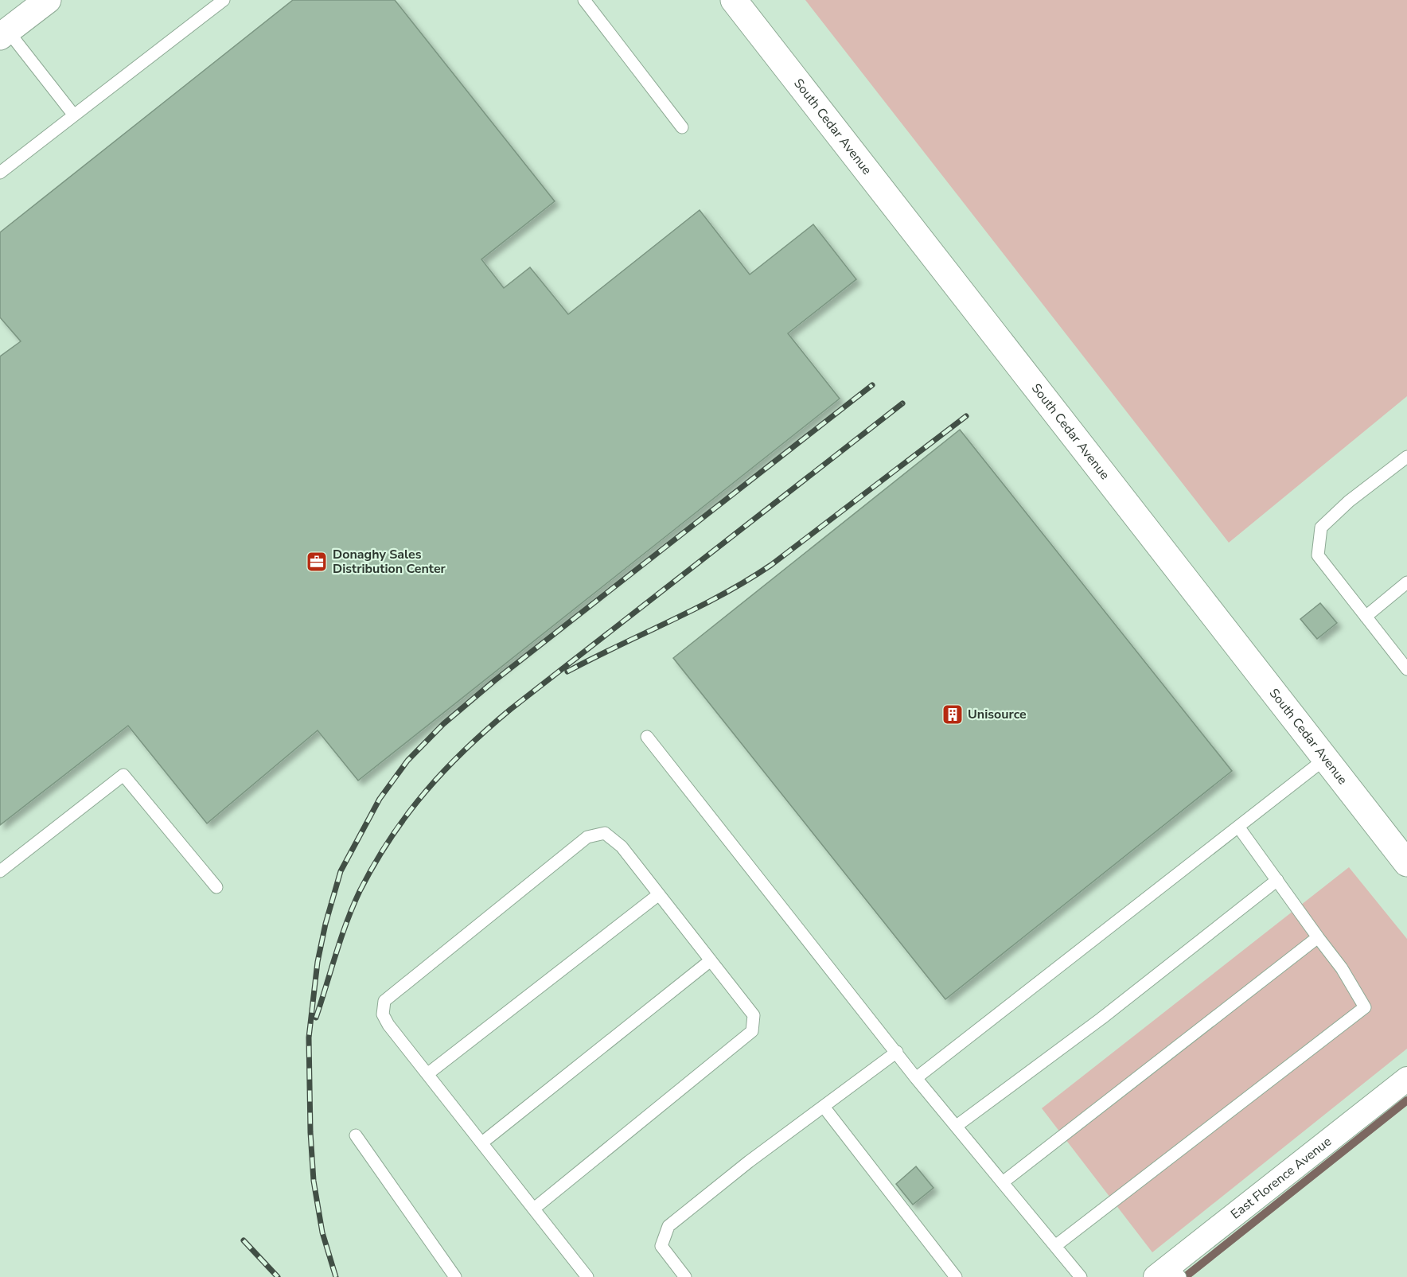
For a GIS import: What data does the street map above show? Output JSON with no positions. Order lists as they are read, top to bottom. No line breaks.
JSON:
{"streets":{"main road":["South Cedar Avenue"],"street":["East Florence Avenue"]},"places":{"office":["Donaghy Sales Distribution Center"],"building":["Unisource"]}}
